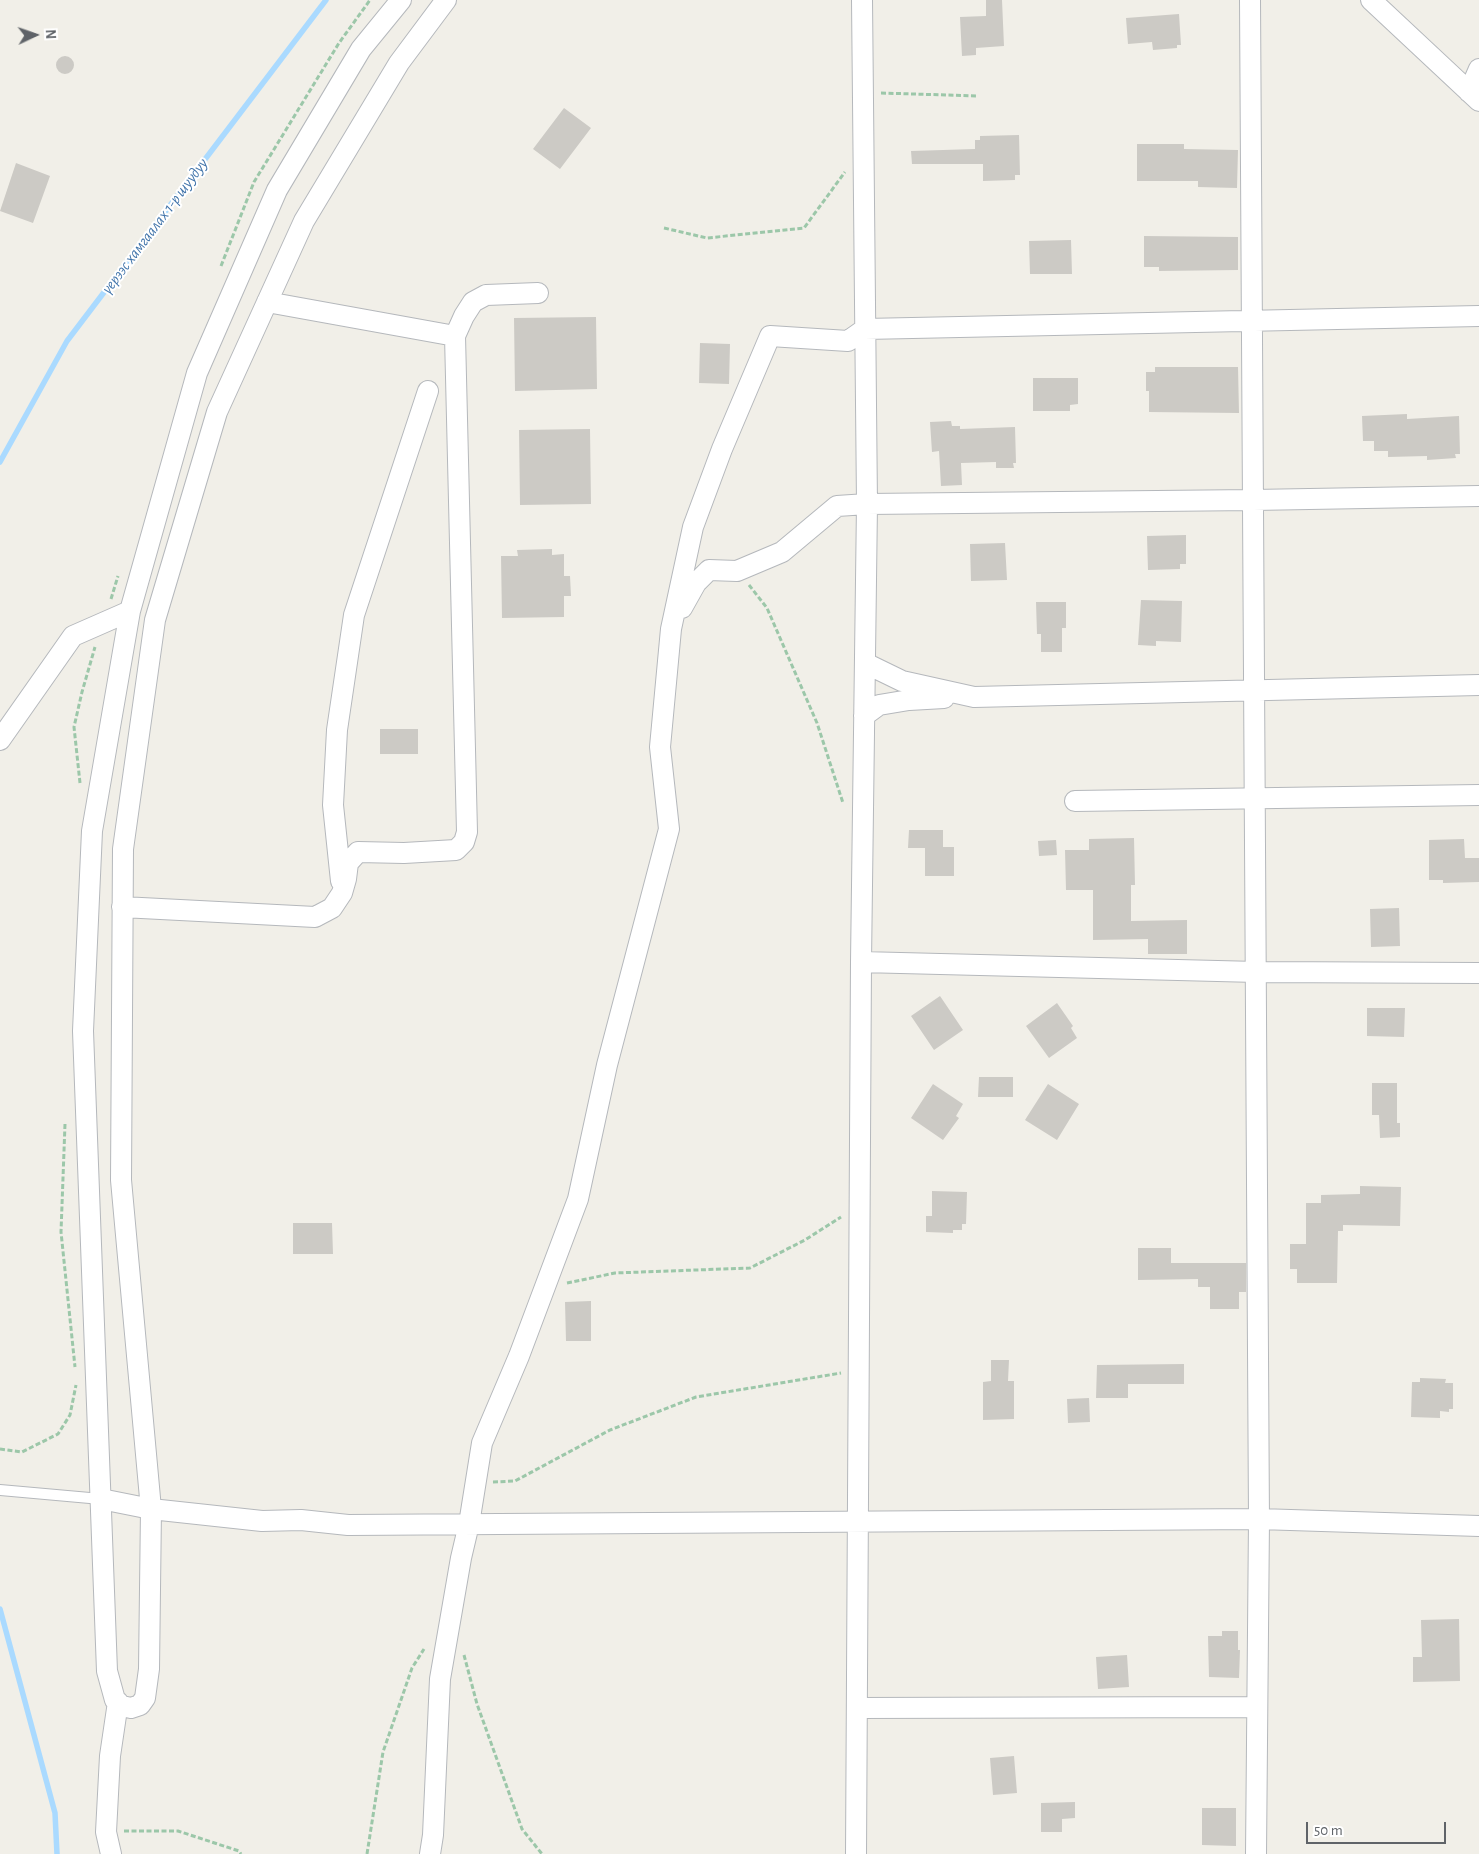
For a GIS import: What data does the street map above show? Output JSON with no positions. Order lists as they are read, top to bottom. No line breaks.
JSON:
{"water":["үерээс хамгаалах 1-р шуудуу"],"scale_bar":"50 m","north":"right"}
